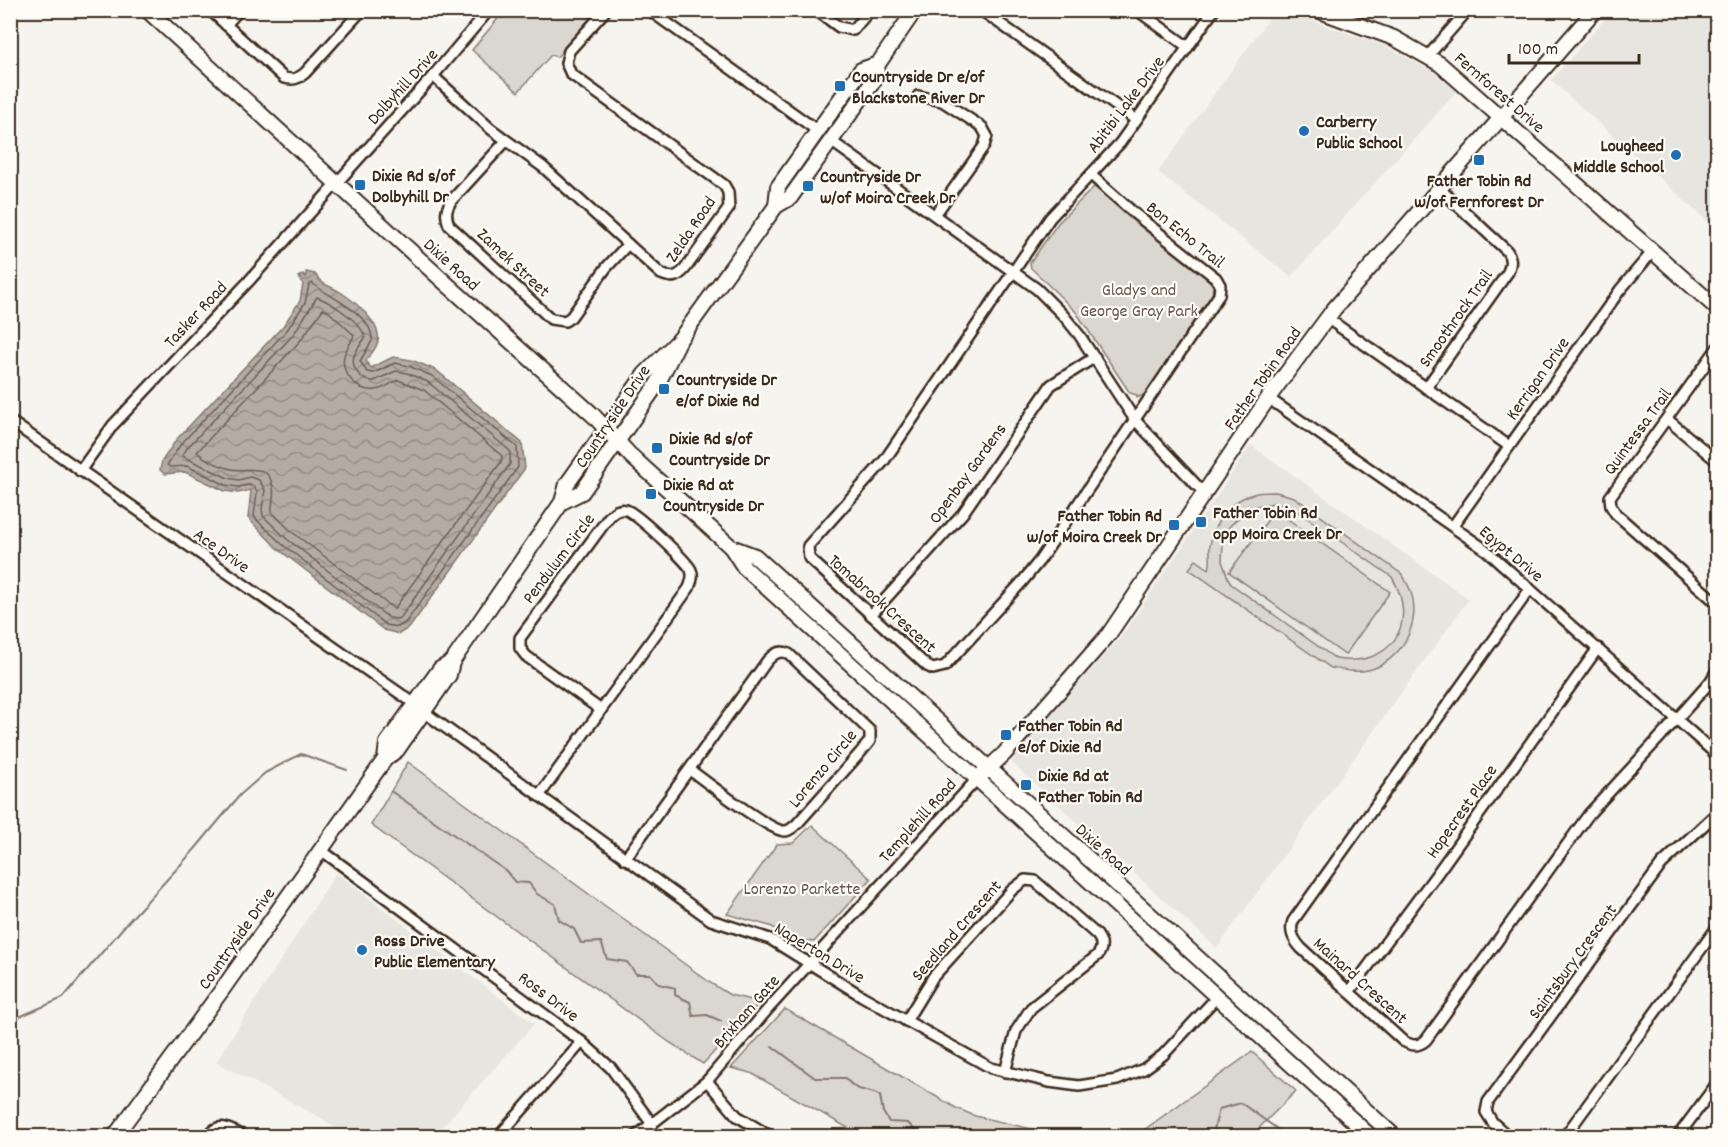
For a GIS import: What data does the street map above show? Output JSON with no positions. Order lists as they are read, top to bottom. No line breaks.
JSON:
{"streets":{"main road":["Fernforest Drive","Dixie Road","Father Tobin Road","Countryside Drive"],"street":["Dolbyhill Drive","Abitibi Lake Drive","Zelda Road","Bon Echo Trail","Zamek Street","Tasker Road","Smoothrock Trail","Kerrigan Drive","Quintessa Trail","Openbay Gardens","Ace Drive","Egypt Drive","Pendulum Circle","Tomabrook Crescent","Lorenzo Circle","Hopecrest Place","Templehill Road","Seedland Crescent","Naperton Drive","Saintsbury Crescent","Mainard Crescent","Ross Drive","Brixham Gate"]},"crossings":[["Dolbyhill Drive","Zelda Road"],["Dolbyhill Drive","Dixie Road"],["Dolbyhill Drive","Tasker Road"],["Fernforest Drive","Father Tobin Road"],["Fernforest Drive","Kerrigan Drive"],["Abitibi Lake Drive","Bon Echo Trail"],["Abitibi Lake Drive","Tomabrook Crescent"],["Zelda Road","Zamek Street"],["Bon Echo Trail","Tomabrook Crescent"],["Dixie Road","Tasker Road"],["Dixie Road","Father Tobin Road"],["Dixie Road","Countryside Drive"],["Dixie Road","Templehill Road"],["Dixie Road","Naperton Drive"],["Tasker Road","Ace Drive"],["Smoothrock Trail","Father Tobin Road"],["Father Tobin Road","Egypt Drive"],["Father Tobin Road","Templehill Road"],["Kerrigan Drive","Egypt Drive"],["Countryside Drive","Ace Drive"],["Countryside Drive","Naperton Drive"],["Countryside Drive","Ross Drive"],["Openbay Gardens","Tomabrook Crescent"],["Ace Drive","Naperton Drive"],["Egypt Drive","Hopecrest Place"],["Egypt Drive","Mainard Crescent"],["Pendulum Circle","Naperton Drive"],["Lorenzo Circle","Naperton Drive"],["Hopecrest Place","Mainard Crescent"],["Templehill Road","Naperton Drive"],["Templehill Road","Brixham Gate"],["Seedland Crescent","Naperton Drive"],["Naperton Drive","Brixham Gate"]],"parks":["Gladys and George Gray Park","Lorenzo Parkette"],"places":{"transit":["Countryside Dr e/of Blackstone River Dr","Father Tobin Rd w/of Fernforest Dr","Dixie Rd s/of Dolbyhill Dr","Countryside Dr w/of Moira Creek Dr","Countryside Dr e/of Dixie Rd","Dixie Rd s/of Countryside Dr","Dixie Rd at Countryside Dr","Father Tobin Rd opp Moira Creek Dr","Father Tobin Rd w/of Moira Creek Dr","Father Tobin Rd e/of Dixie Rd","Dixie Rd at Father Tobin Rd"],"other":["Carberry Public School","Lougheed Middle School","Ross Drive Public Elementary"]},"scale_bar":"100 m"}
